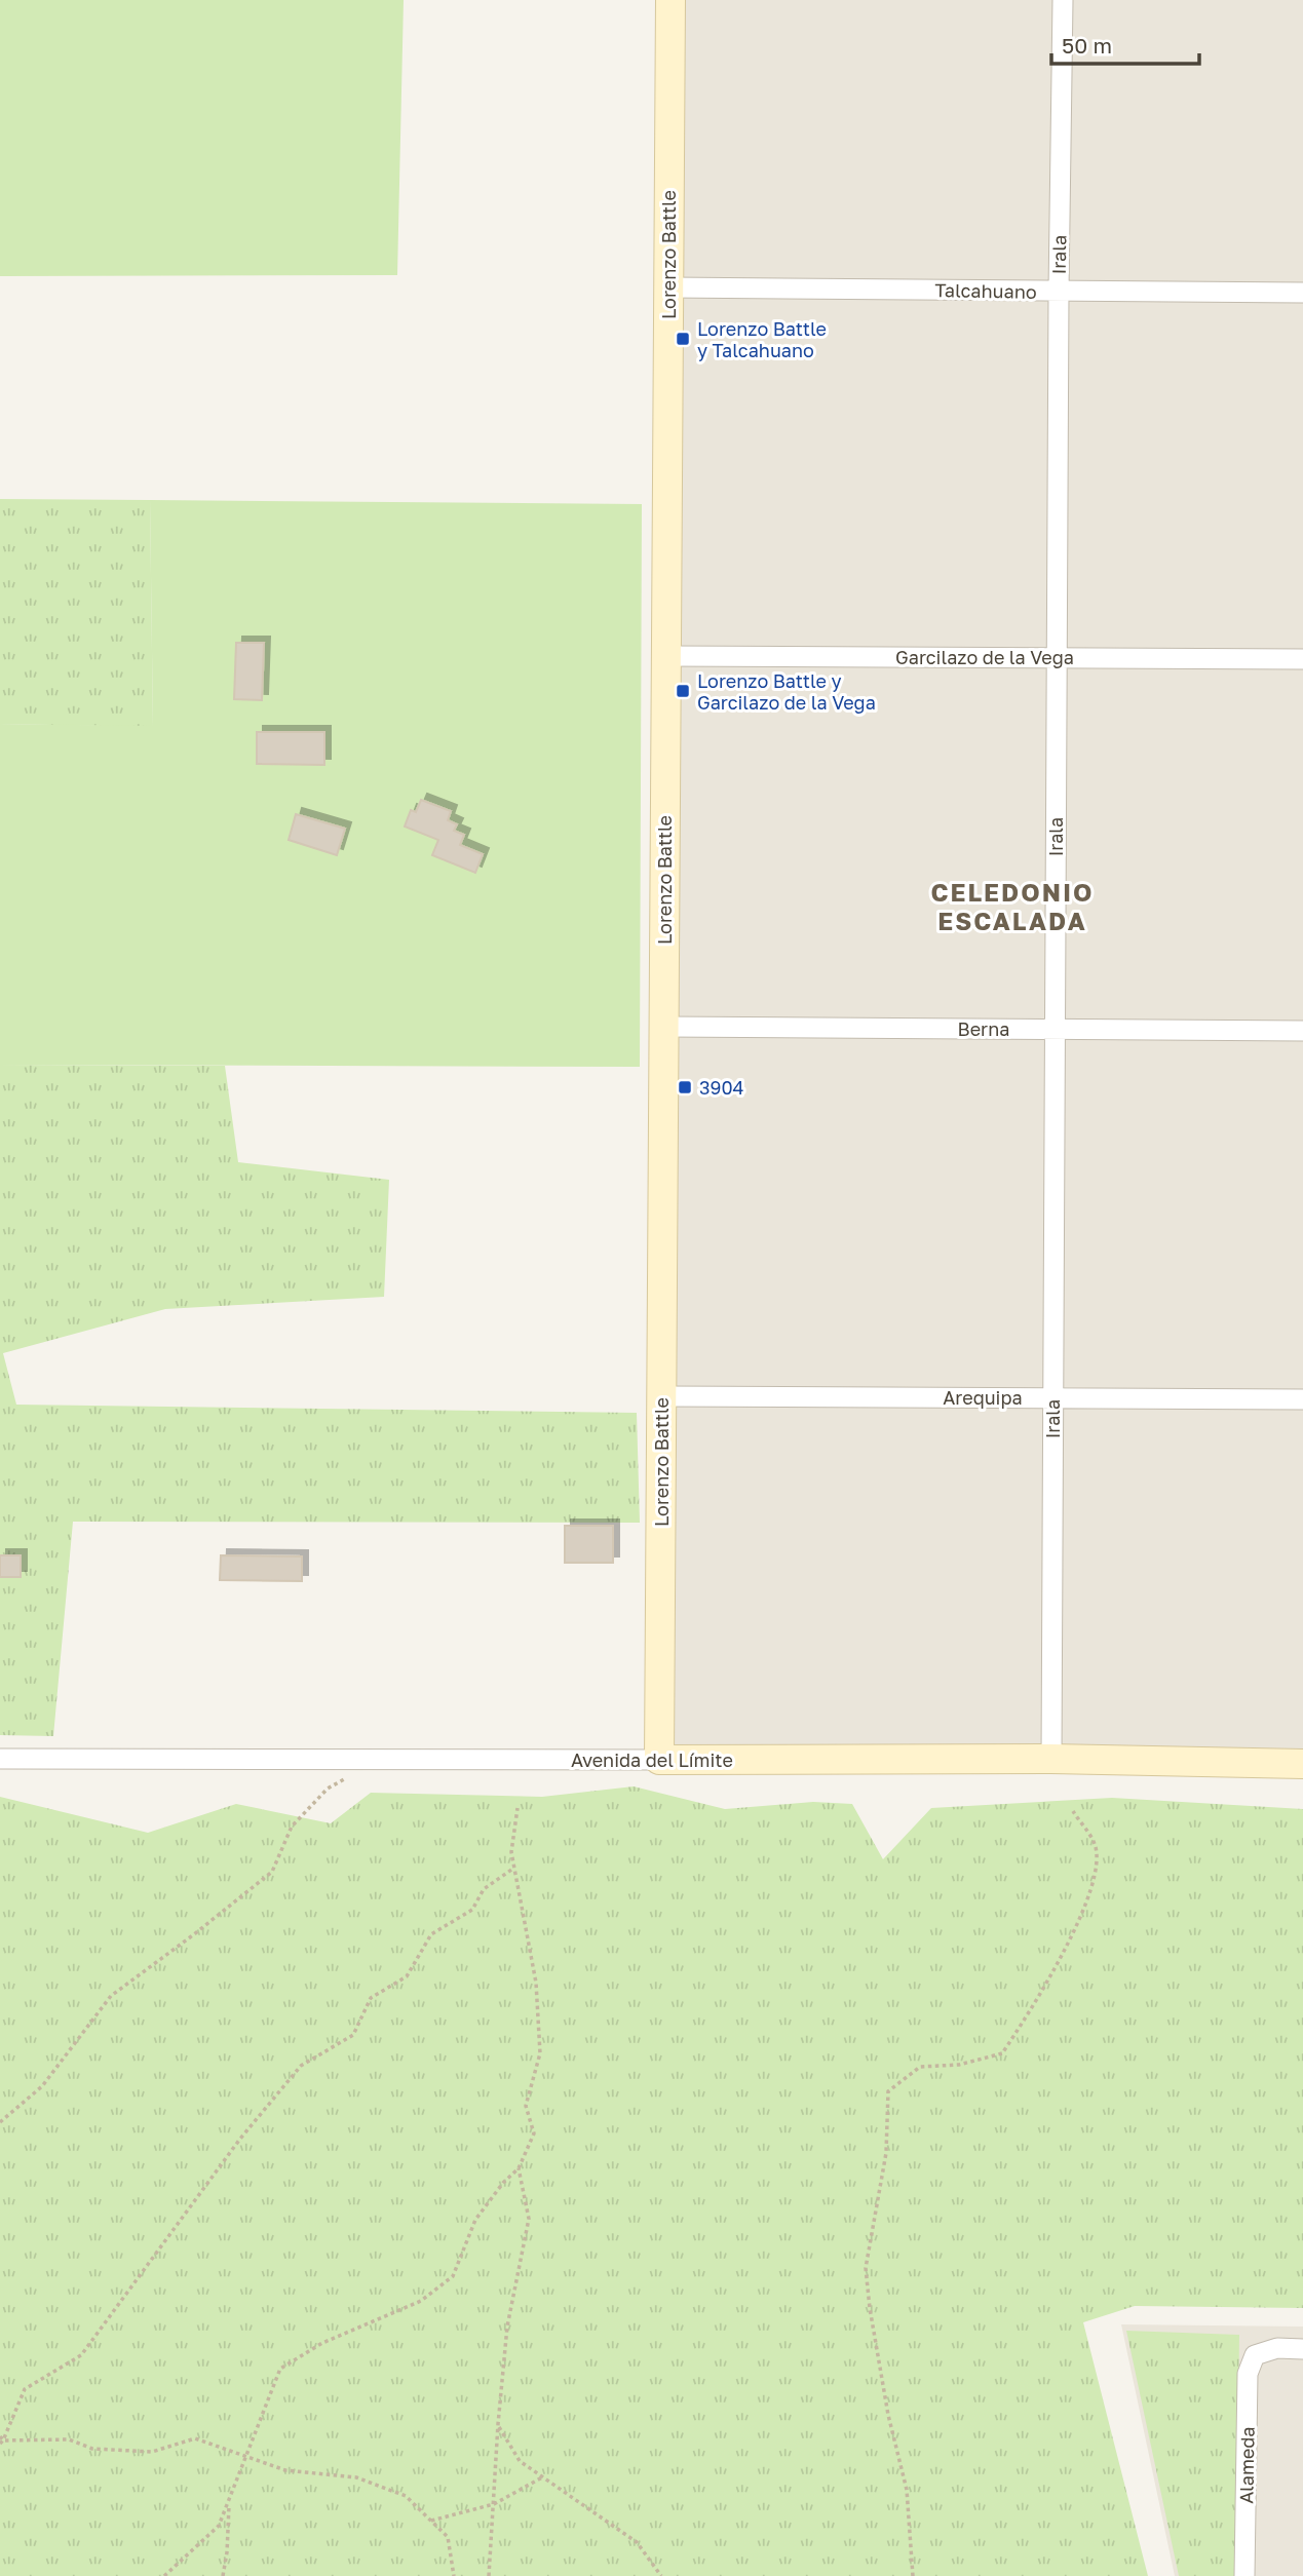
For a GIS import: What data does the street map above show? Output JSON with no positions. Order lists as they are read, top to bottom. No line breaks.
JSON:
{"streets":{"street":["Lorenzo Battle","Irala","Talcahuano","Garcilazo de la Vega","Berna","Arequipa","Avenida del Límite","Alameda"]},"crossings":[["Lorenzo Battle","Talcahuano"],["Lorenzo Battle","Garcilazo de la Vega"],["Lorenzo Battle","Berna"],["Lorenzo Battle","Arequipa"],["Lorenzo Battle","Avenida del Límite"],["Irala","Talcahuano"],["Irala","Garcilazo de la Vega"],["Irala","Berna"],["Irala","Arequipa"],["Irala","Avenida del Límite"]],"districts":["CELEDONIO ESCALADA"],"places":{"transit":["Lorenzo Battle y Talcahuano","Lorenzo Battle y Garcilazo de la Vega","3904"]},"scale_bar":"50 m"}
